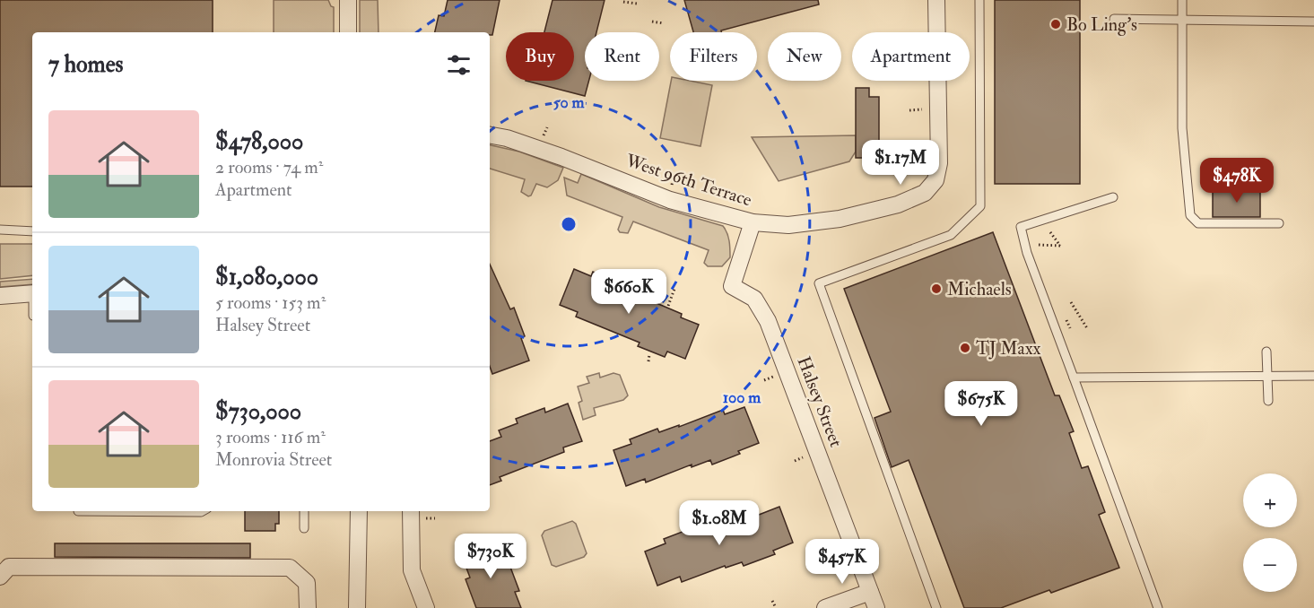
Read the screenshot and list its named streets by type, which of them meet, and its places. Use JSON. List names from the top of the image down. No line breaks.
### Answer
{"streets":{"street":["West 96th Terrace","Halsey Street"]},"crossings":[["West 96th Terrace","Halsey Street"]],"places":["Bo Ling's","Michaels","TJ Maxx"],"page":{"chip":["Buy","Rent","Filters","New","Apartment"],"heading":"7 homes","list":[{"name":"$478,000","note":"2 rooms · 74 m² · Apartment"},{"name":"$1,080,000","note":"5 rooms · 153 m² · Halsey Street"},{"name":"$730,000","note":"3 rooms · 116 m² · Monrovia Street"}],"price":["$1.17M","$478K","$660K","$675K","$1.08M","$730K","$457K"],"map_buttons":["+","−"]},"rings":["50 m","100 m"]}
